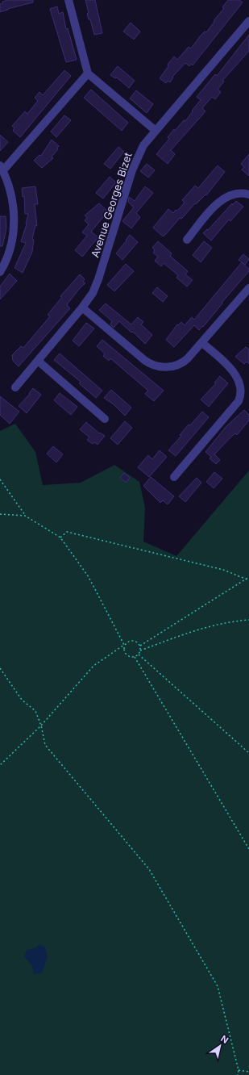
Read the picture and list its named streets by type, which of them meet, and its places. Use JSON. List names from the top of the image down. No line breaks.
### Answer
{"streets":{"street":["Avenue Georges Bizet"]},"north":"top right"}
